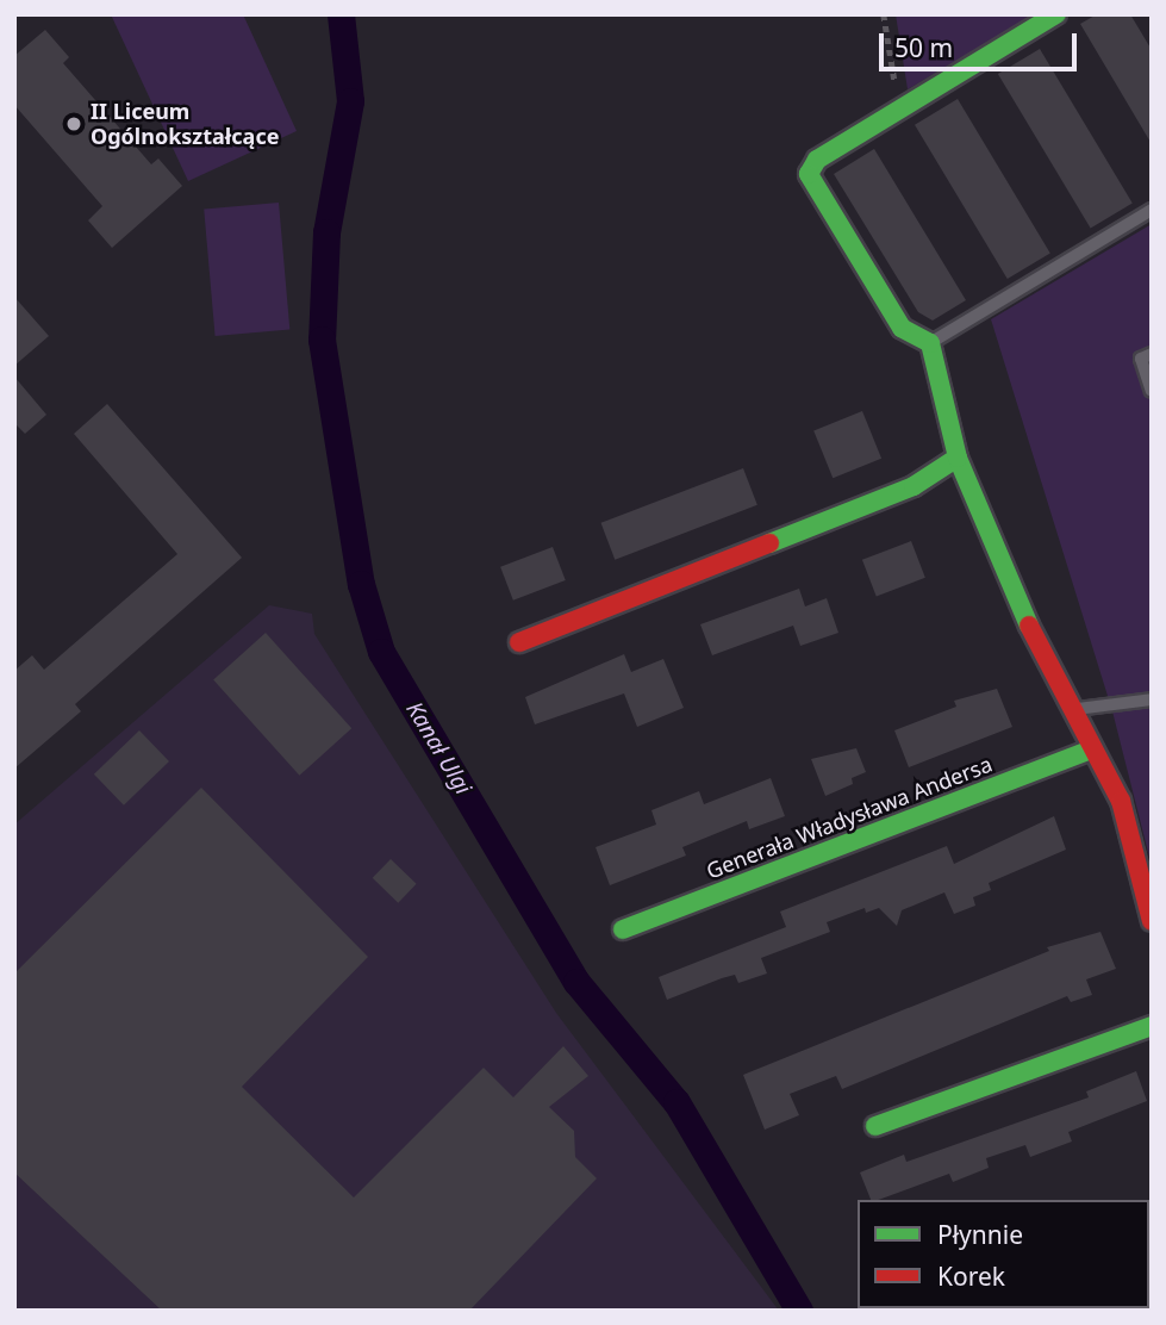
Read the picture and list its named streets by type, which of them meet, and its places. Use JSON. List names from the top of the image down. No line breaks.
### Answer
{"streets":{"street":["Generała Władysława Andersa"]},"water":["Kanał Ulgi"],"places":["II Liceum Ogólnokształcące"],"legend":["Płynnie","Korek"],"scale_bar":"50 m"}
